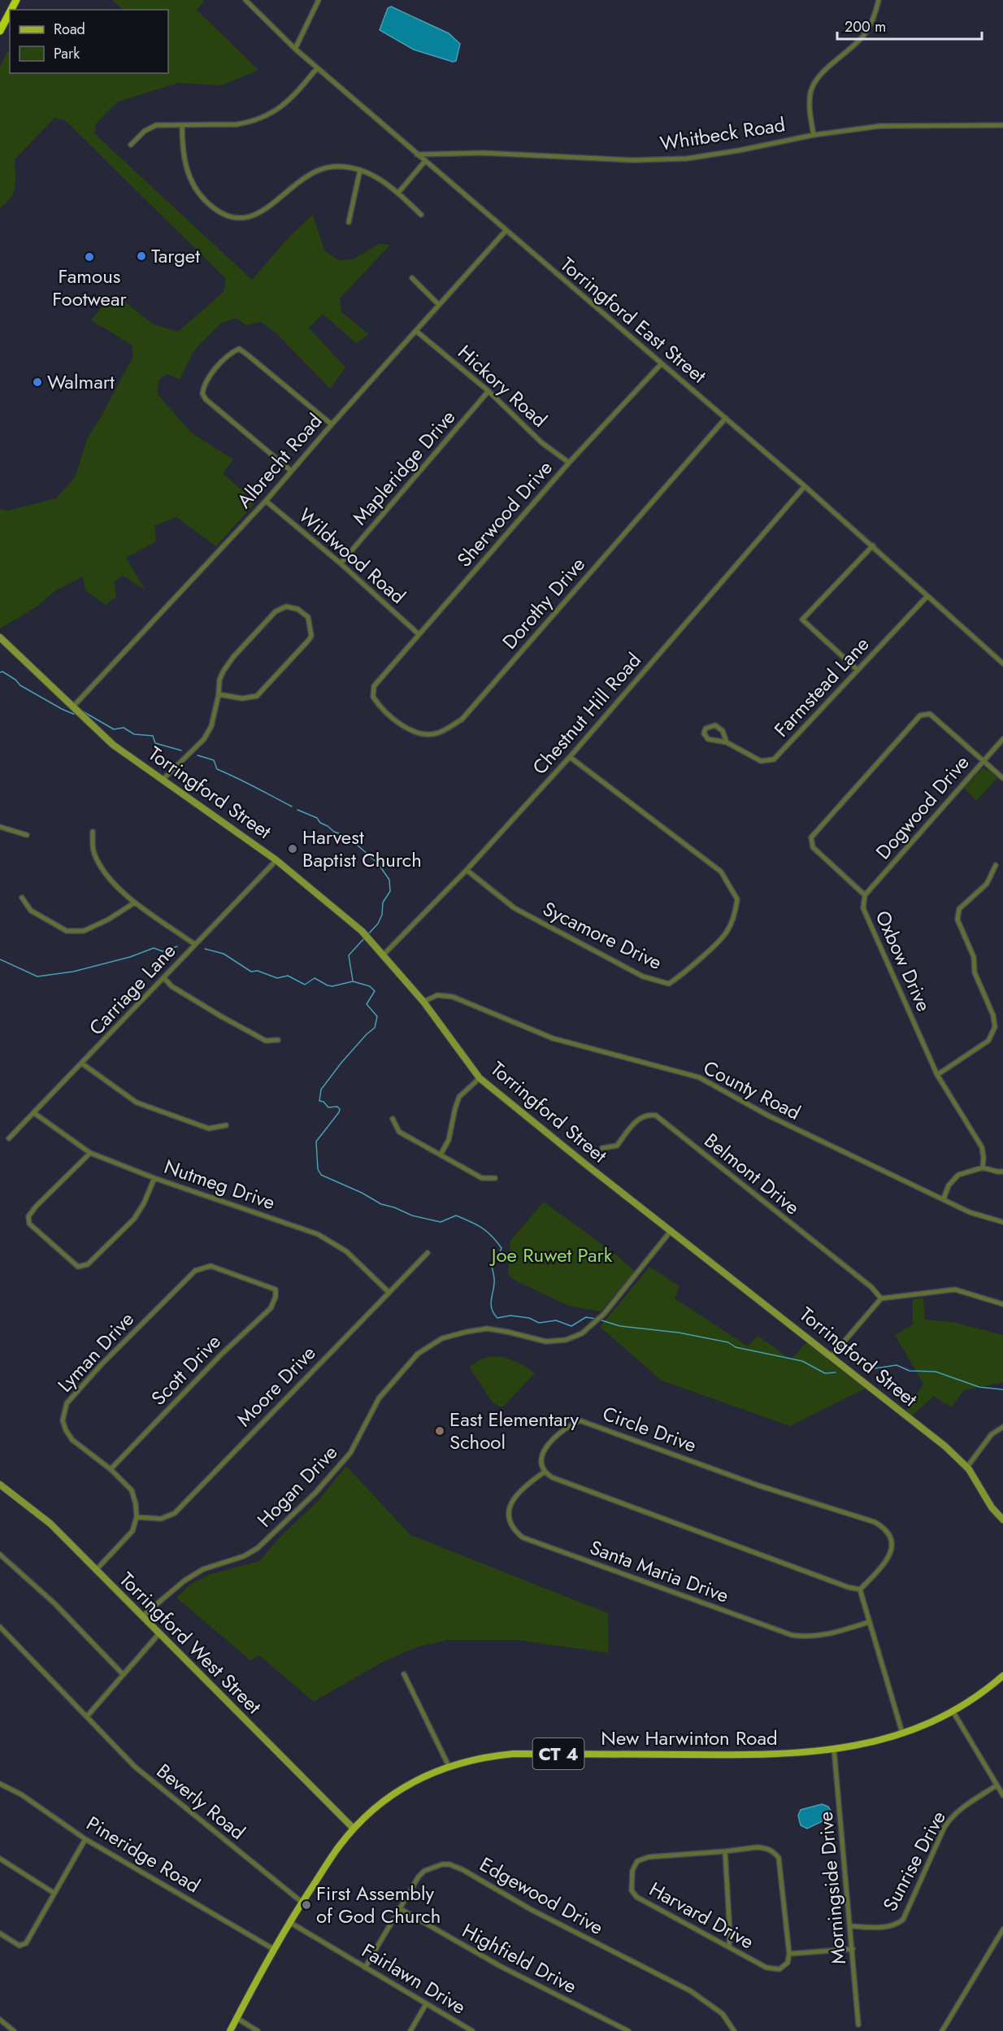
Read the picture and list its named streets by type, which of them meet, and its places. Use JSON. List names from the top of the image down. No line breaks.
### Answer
{"streets":{"main road":["Torringford Street","Torringford West Street","New Harwinton Road","CT 4"],"street":["Whitbeck Road","Torringford East Street","Hickory Road","Albrecht Road","Mapleridge Drive","Sherwood Drive","Wildwood Road","Dorothy Drive","Farmstead Lane","Chestnut Hill Road","Dogwood Drive","Sycamore Drive","Oxbow Drive","Carriage Lane","County Road","Belmont Drive","Nutmeg Drive","Lyman Drive","Scott Drive","Moore Drive","Circle Drive","Hogan Drive","Santa Maria Drive","Beverly Road","Pineridge Road","Sunrise Drive","Morningside Drive","Edgewood Drive","Harvard Drive","Highfield Drive","Fairlawn Drive"]},"crossings":[["Whitbeck Road","Torringford East Street"],["Torringford East Street","Albrecht Road"],["Torringford East Street","Sherwood Drive"],["Torringford East Street","Dorothy Drive"],["Torringford East Street","Farmstead Lane"],["Torringford East Street","Chestnut Hill Road"],["Hickory Road","Albrecht Road"],["Hickory Road","Mapleridge Drive"],["Hickory Road","Sherwood Drive"],["Albrecht Road","Wildwood Road"],["Albrecht Road","Torringford Street"],["Mapleridge Drive","Wildwood Road"],["Sherwood Drive","Wildwood Road"],["Sherwood Drive","Dorothy Drive"],["Chestnut Hill Road","Torringford Street"],["Chestnut Hill Road","Sycamore Drive"],["Torringford Street","Carriage Lane"],["Torringford Street","County Road"],["Torringford Street","Hogan Drive"],["Dogwood Drive","Oxbow Drive"],["Carriage Lane","Nutmeg Drive"],["Nutmeg Drive","Moore Drive"],["Lyman Drive","Scott Drive"],["Lyman Drive","Moore Drive"],["Circle Drive","Santa Maria Drive"],["Hogan Drive","Torringford West Street"],["Torringford West Street","New Harwinton Road"],["New Harwinton Road","Beverly Road"],["New Harwinton Road","Pineridge Road"],["New Harwinton Road","Morningside Drive"],["New Harwinton Road","Fairlawn Drive"],["Sunrise Drive","Morningside Drive"],["Edgewood Drive","Highfield Drive"],["Edgewood Drive","Fairlawn Drive"]],"parks":["Joe Ruwet Park"],"places":["Target","Famous Footwear","Walmart","Harvest Baptist Church","East Elementary School","First Assembly of God Church"],"legend":["Road","Park"],"scale_bar":"200 m"}
